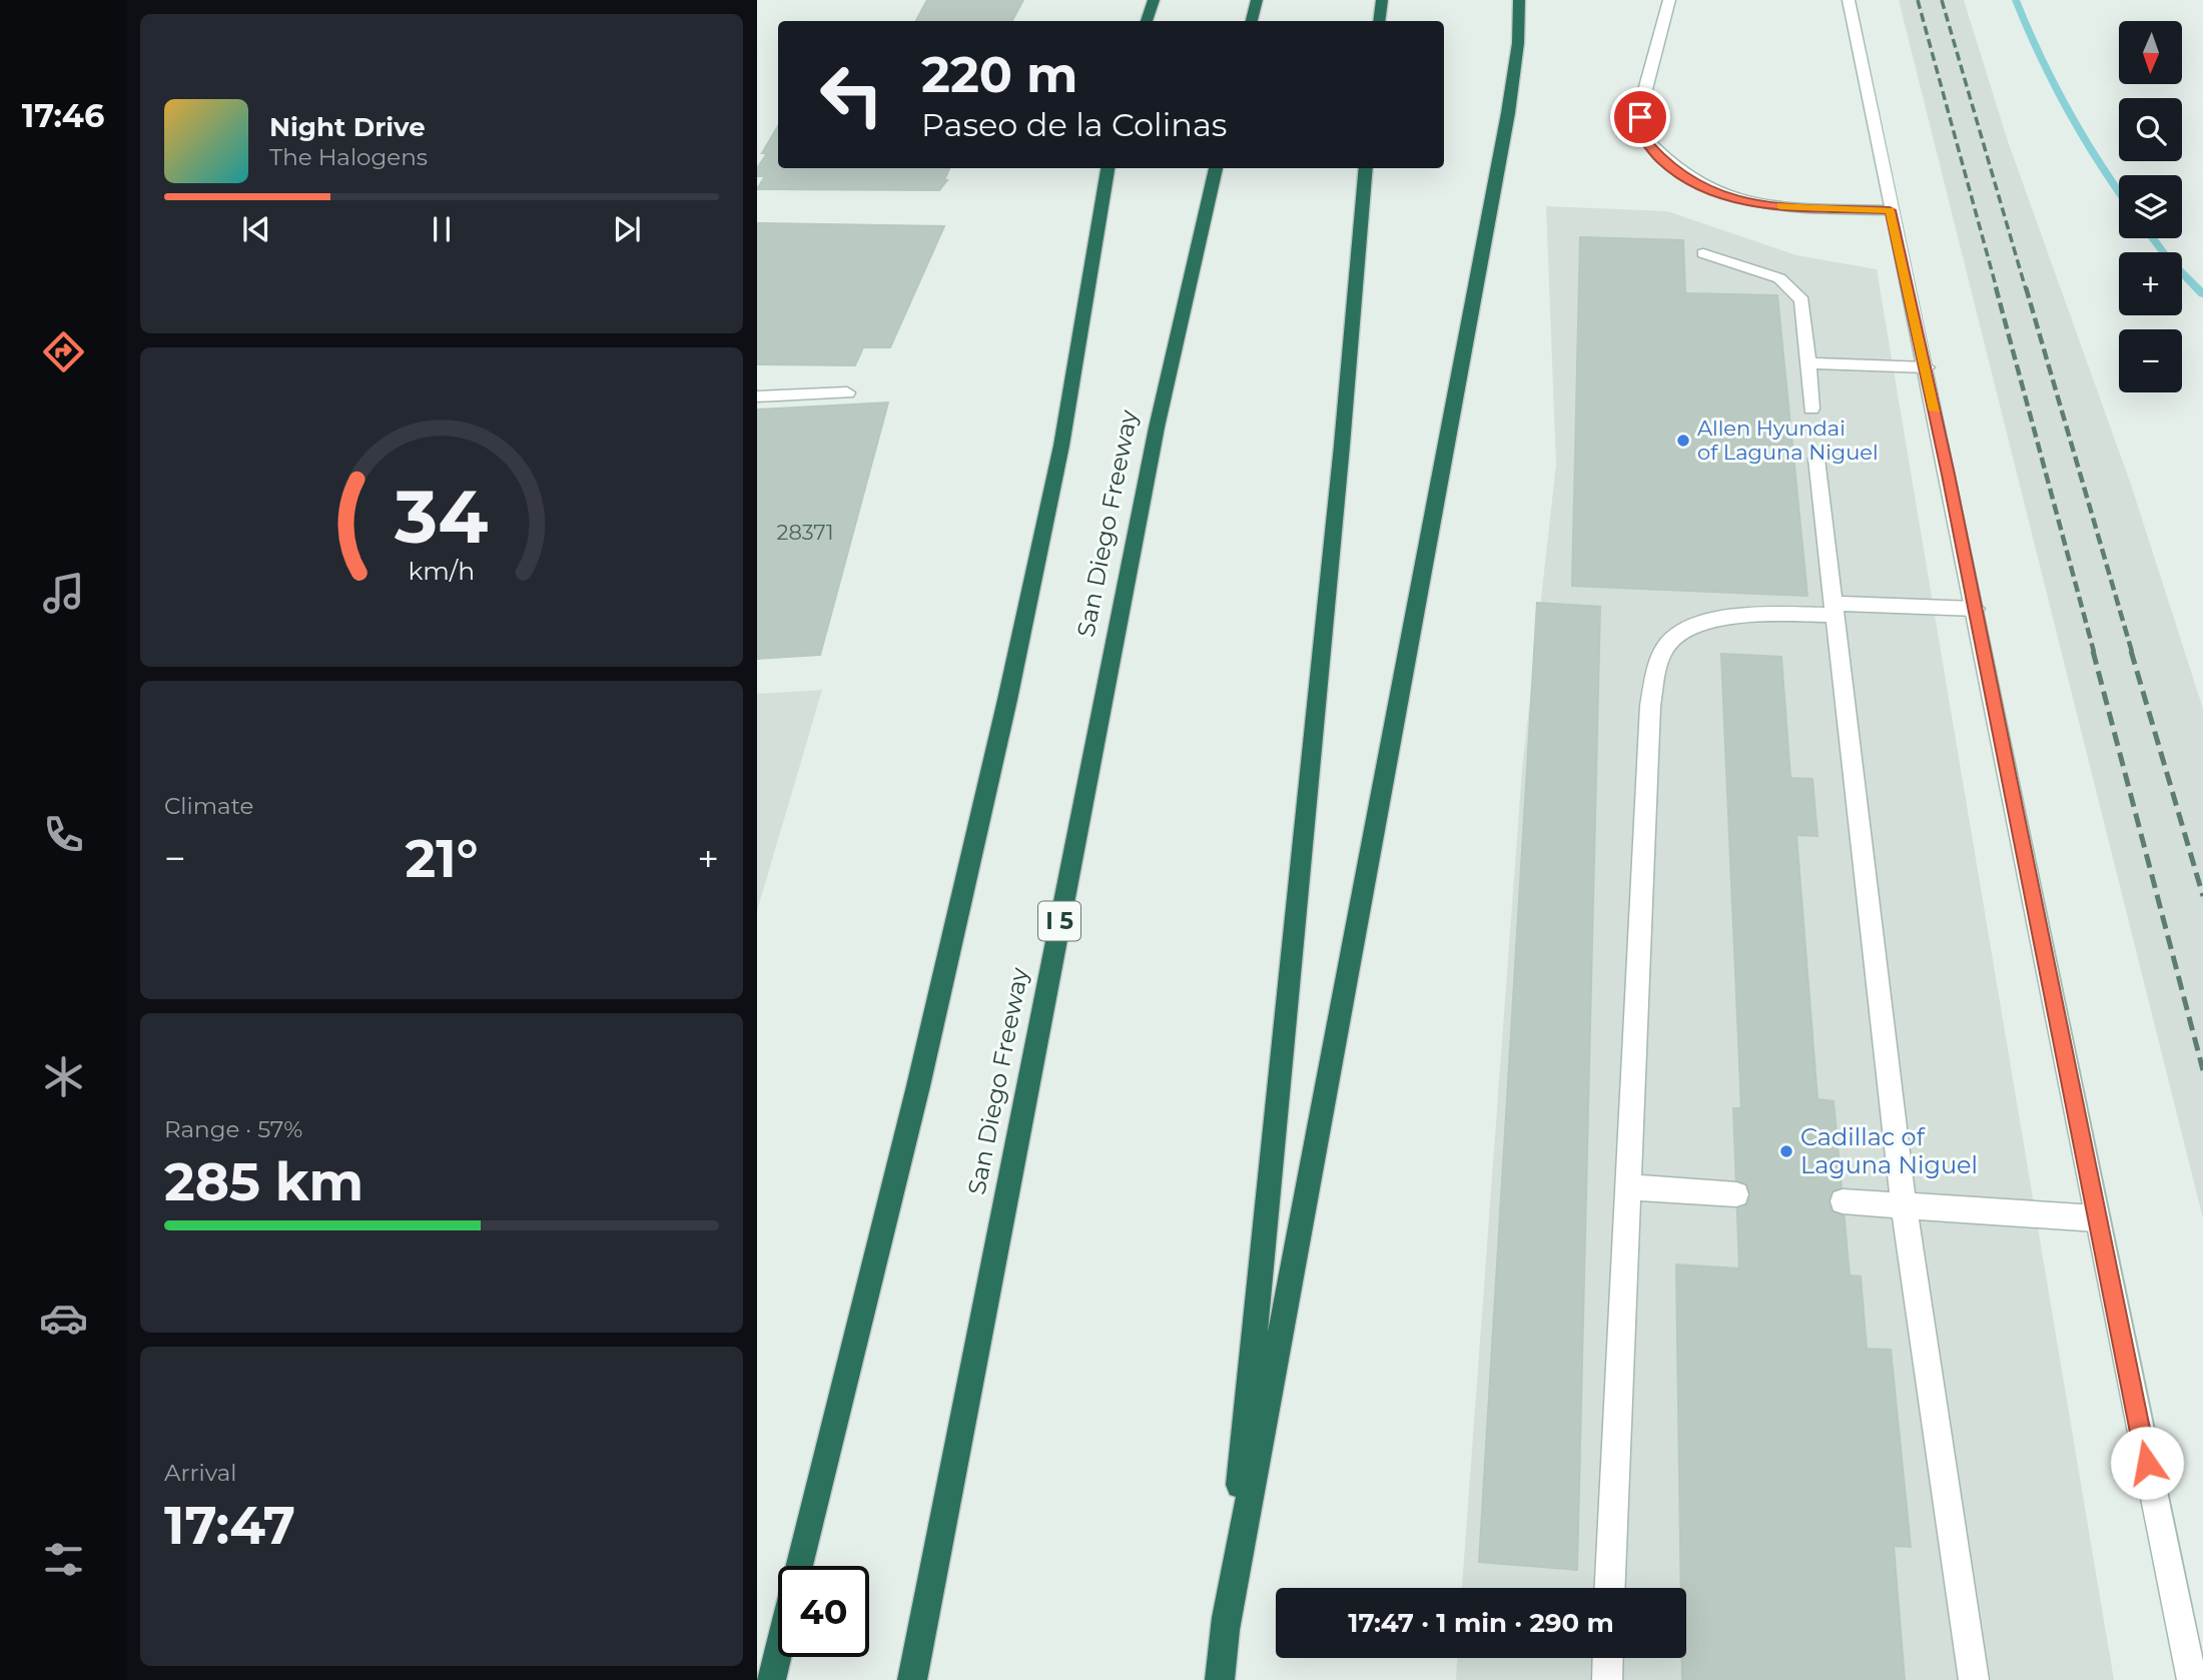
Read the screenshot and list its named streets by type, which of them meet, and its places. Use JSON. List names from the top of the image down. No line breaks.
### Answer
{"streets":{"highway":["San Diego Freeway","I 5"]},"places":["Allen Hyundai of Laguna Niguel","Cadillac of Laguna Niguel"],"house_numbers":["28371"],"north":"bottom","page":{"tabs":"17:46","map_buttons":["+","−"],"turn":["220 m","Paseo de la Colinas"],"song":["Night Drive","The Halogens"],"tile":["Climate",["Range · 57%","285 km"],["Arrival","17:47"]],"heat":["−","21°","+"],"limit":"40","trip":"17:47 · 1 min · 290 m","gauge":["34","km/h"]}}
